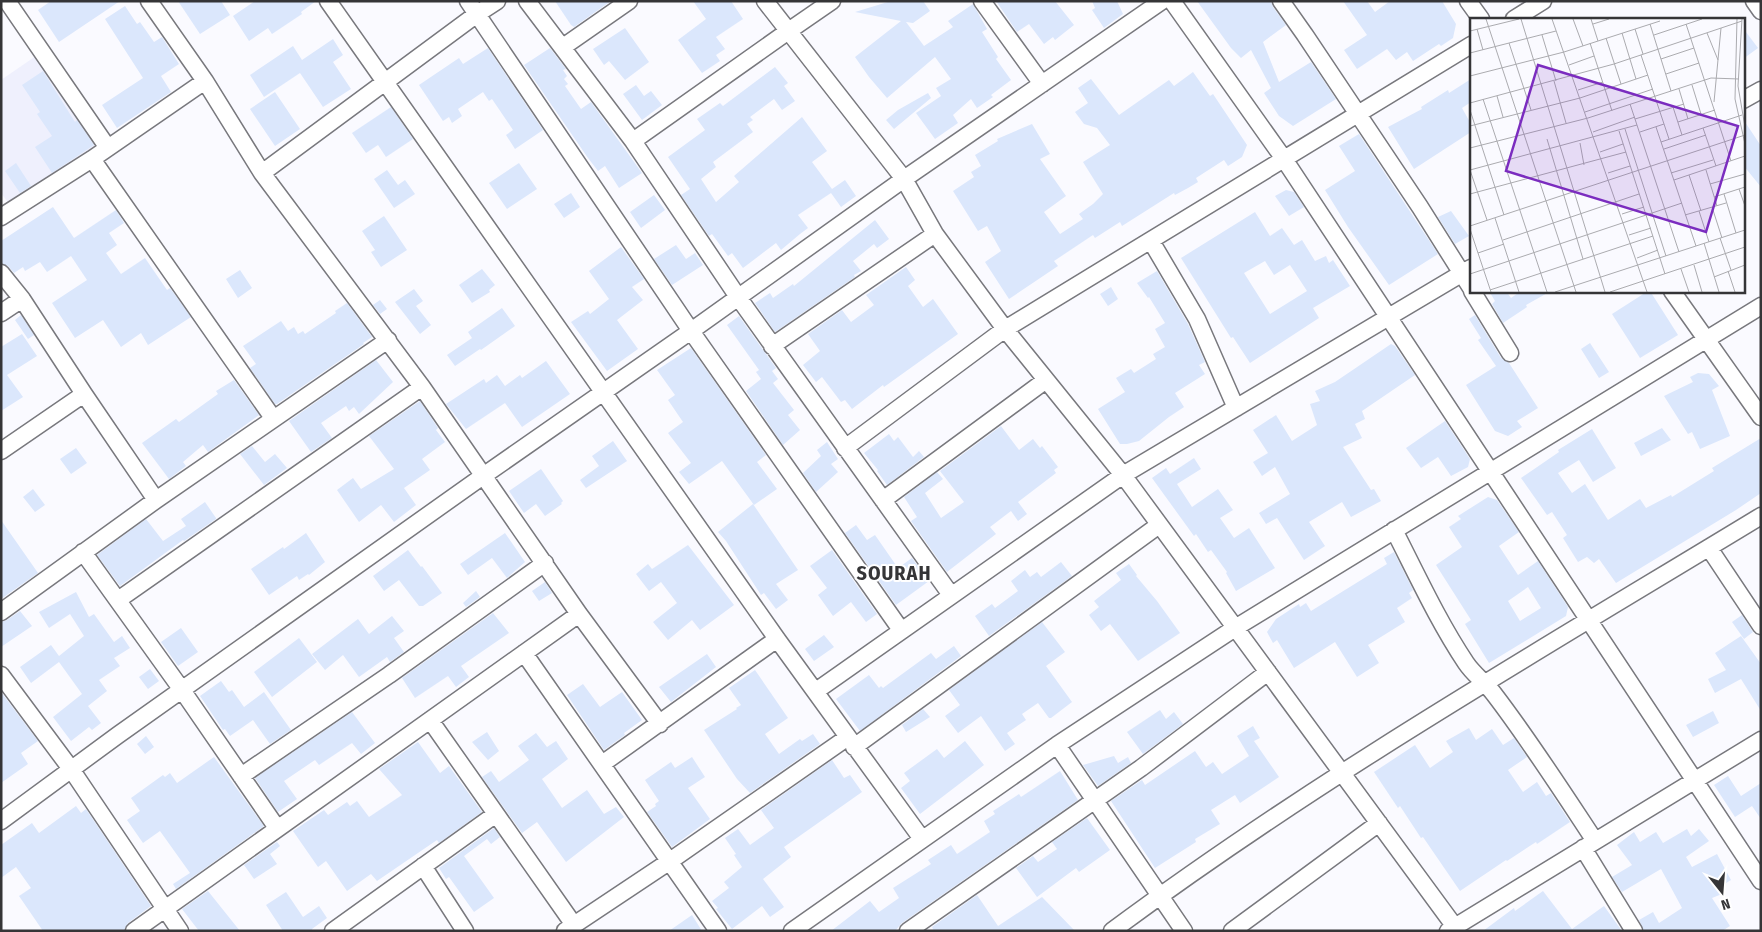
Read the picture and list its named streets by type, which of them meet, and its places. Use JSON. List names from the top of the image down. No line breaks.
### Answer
{"districts":["SOURAH"],"north":"bottom"}
